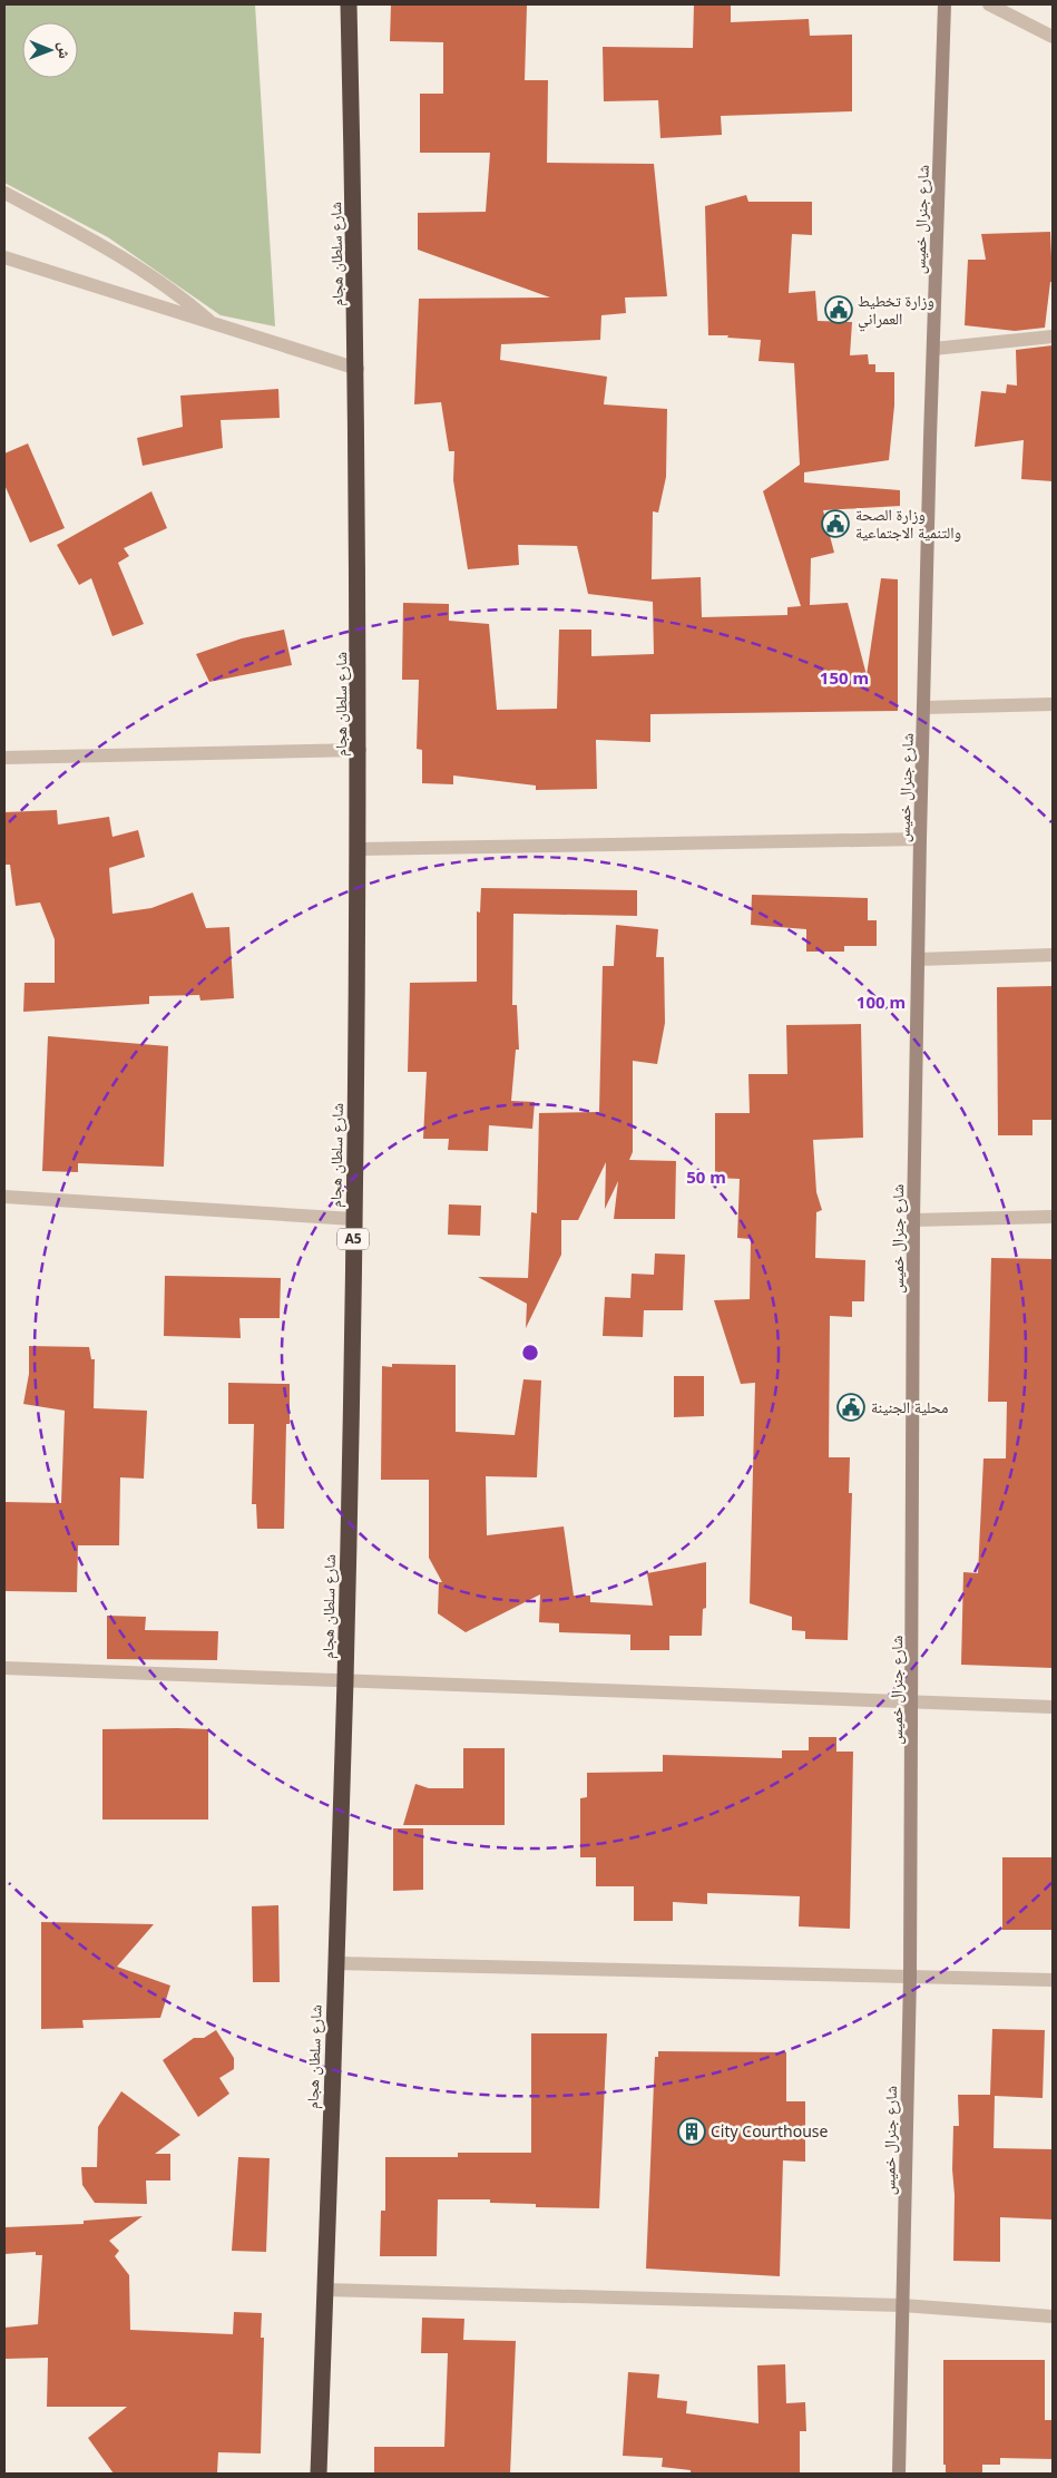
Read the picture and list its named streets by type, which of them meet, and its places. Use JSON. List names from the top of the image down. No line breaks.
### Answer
{"streets":{"highway":["شارع سلطان هجام","A5"],"main road":["شارع جنرال خميس"]},"places":{"public building":["وزارة تخطيط العمراني","وزارة الصحة والتنمية الاجتماعية","محلية الجنينة"],"building":["City Courthouse"]},"north":"right","rings":["150 m","100 m","50 m"]}
